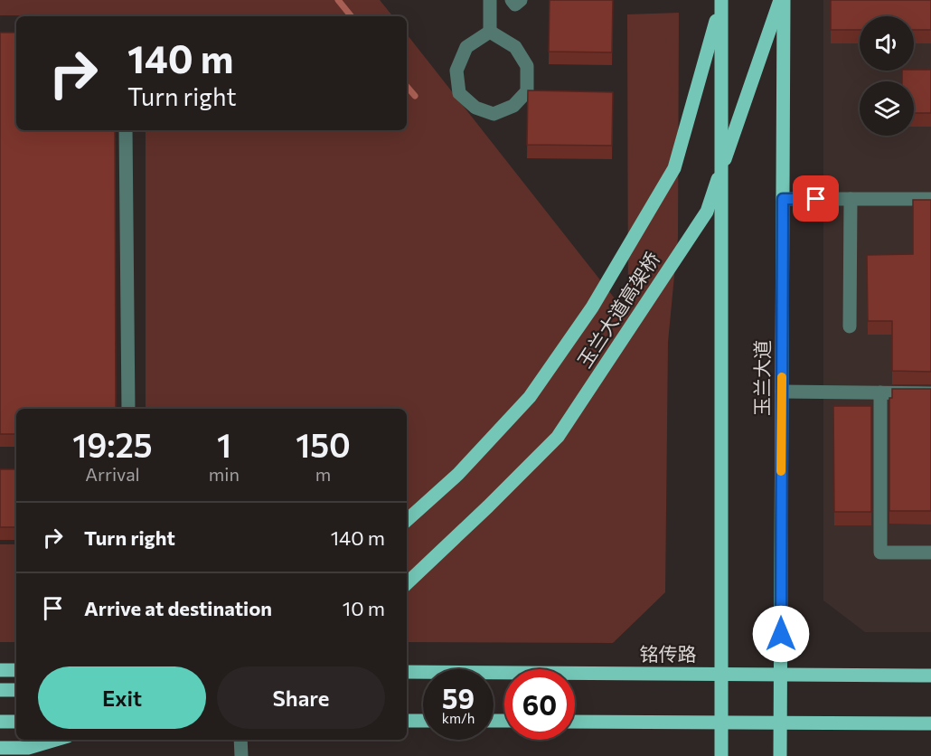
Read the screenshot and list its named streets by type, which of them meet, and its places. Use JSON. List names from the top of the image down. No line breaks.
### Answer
{"streets":{"main road":["玉兰大道高架桥","玉兰大道","铭传路"]},"crossings":[["玉兰大道高架桥","玉兰大道"],["玉兰大道","铭传路"]],"page":{"turn":["140 m","Turn right"],"eta":["19:25","Arrival","1","min","150","m"],"list":[{"name":"Turn right","value":"140 m"},{"name":"Arrive at destination","value":"10 m"}],"buttons":["Exit","Share"],"speed":"59 km/h","limit":"60"}}
